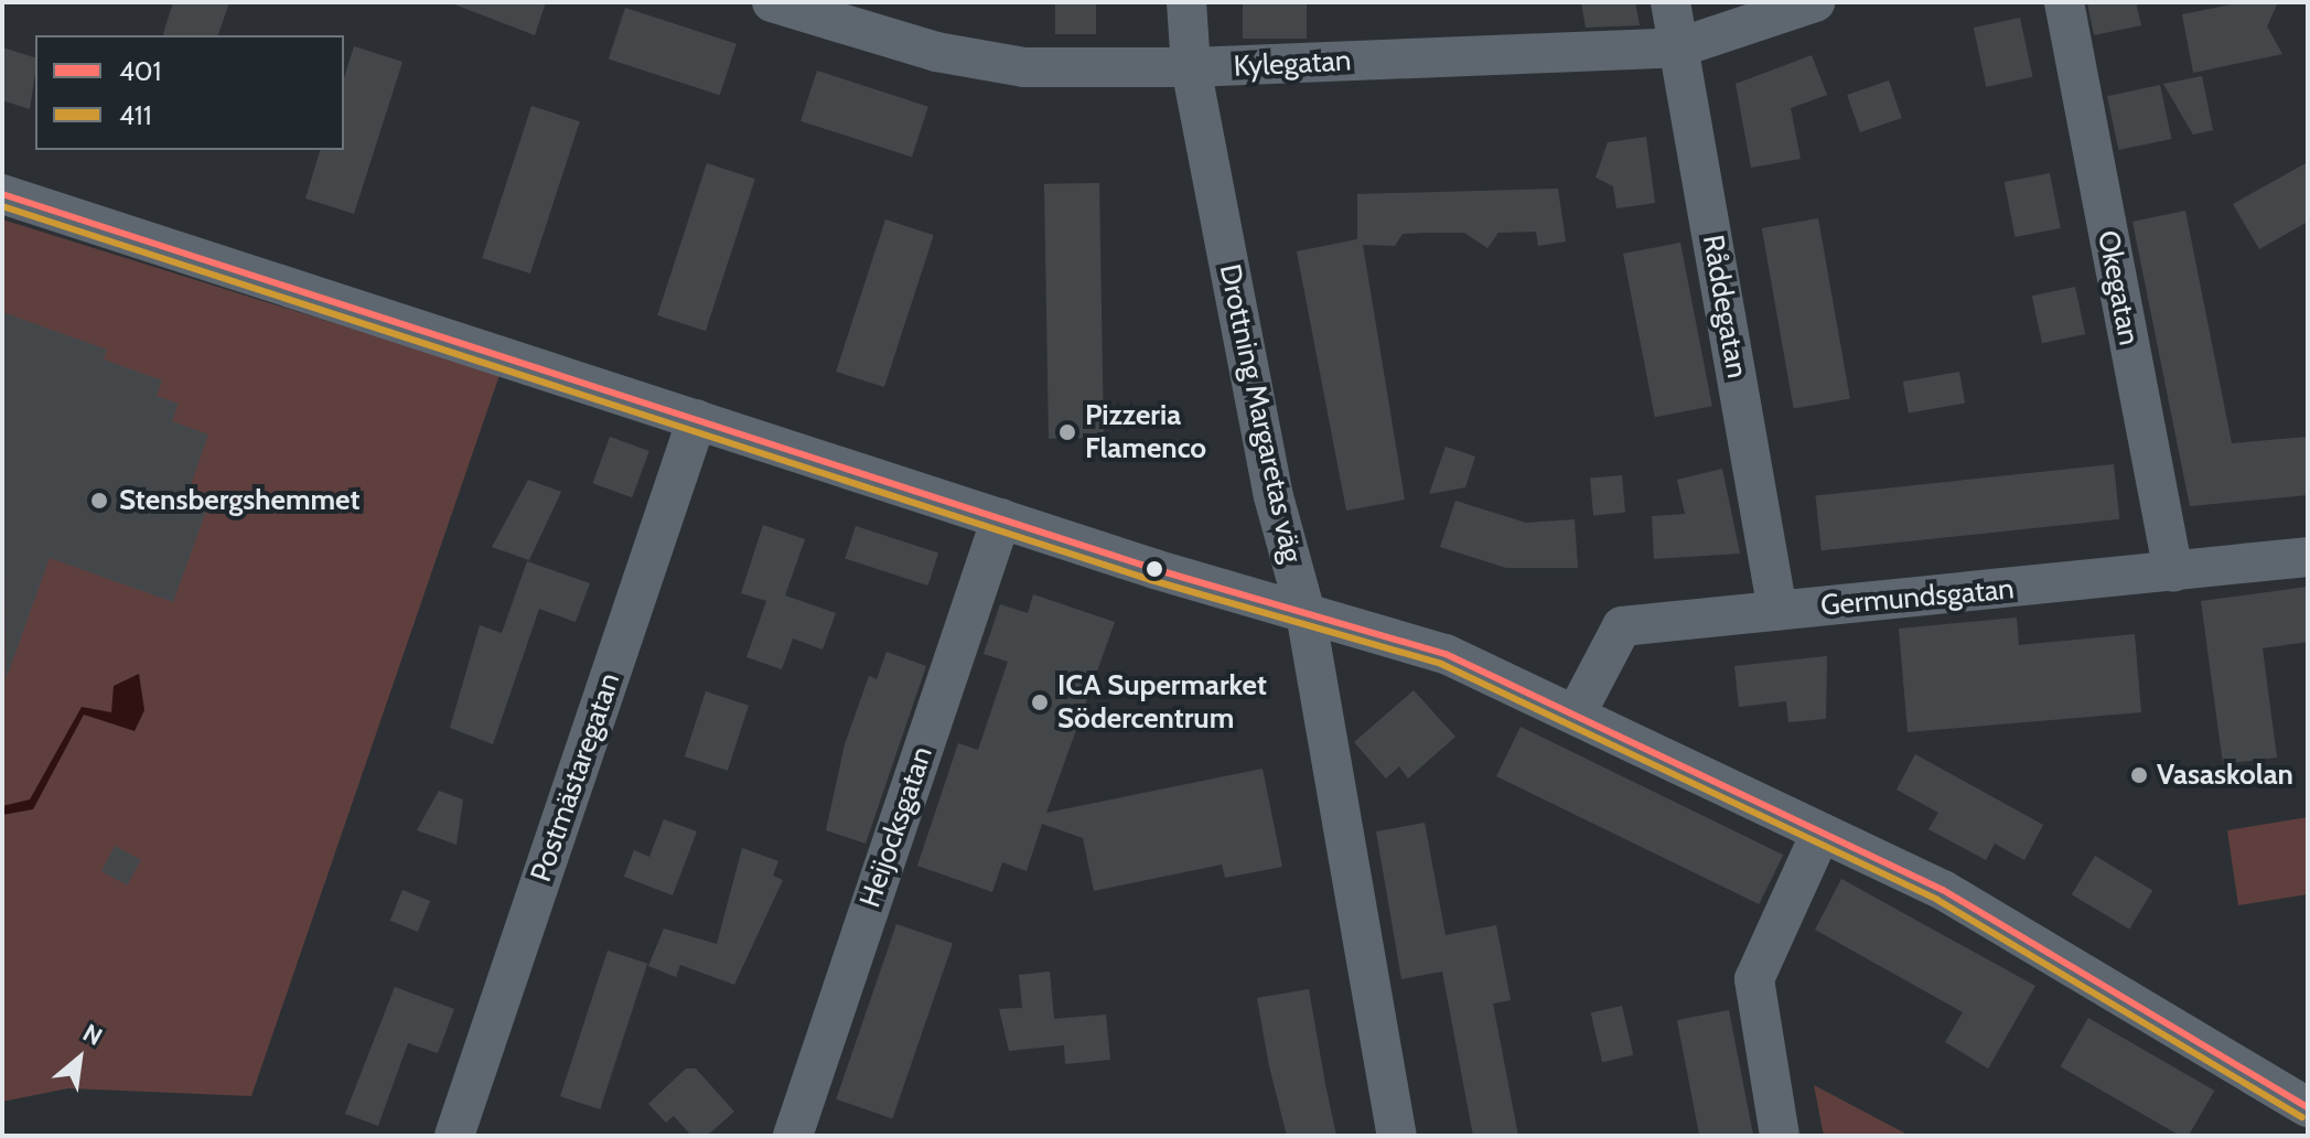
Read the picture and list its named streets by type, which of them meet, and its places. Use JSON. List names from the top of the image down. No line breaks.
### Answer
{"streets":{"street":["Kylegatan","Okegatan","Råddegatan","Drottning Margaretas väg","Germundsgatan","Postmästaregatan","Heijocksgatan"]},"crossings":[["Kylegatan","Råddegatan"],["Kylegatan","Drottning Margaretas väg"],["Okegatan","Germundsgatan"],["Råddegatan","Germundsgatan"]],"places":["Pizzeria Flamenco","Stensbergshemmet","ICA Supermarket Södercentrum","Vasaskolan"],"lines":["transit line 401","transit line 411"],"legend":["401","411"],"north":"top right"}
